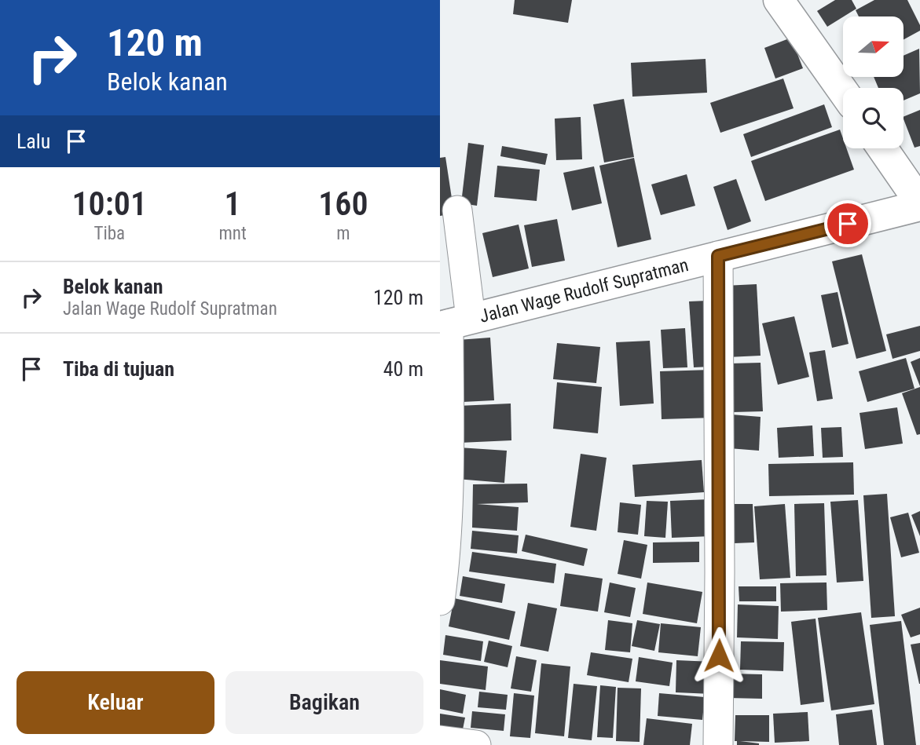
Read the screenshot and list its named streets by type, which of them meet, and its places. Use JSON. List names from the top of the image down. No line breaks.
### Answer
{"streets":{"main road":["Jalan Wage Rudolf Supratman"]},"north":"right","page":{"turn":["120 m","Belok kanan"],"then":"Lalu","eta":["10:01","Tiba","1","mnt","160","m"],"list":[{"name":"Belok kanan","note":"Jalan Wage Rudolf Supratman","value":"120 m"},{"name":"Tiba di tujuan","value":"40 m"}],"buttons":["Keluar","Bagikan"]}}
